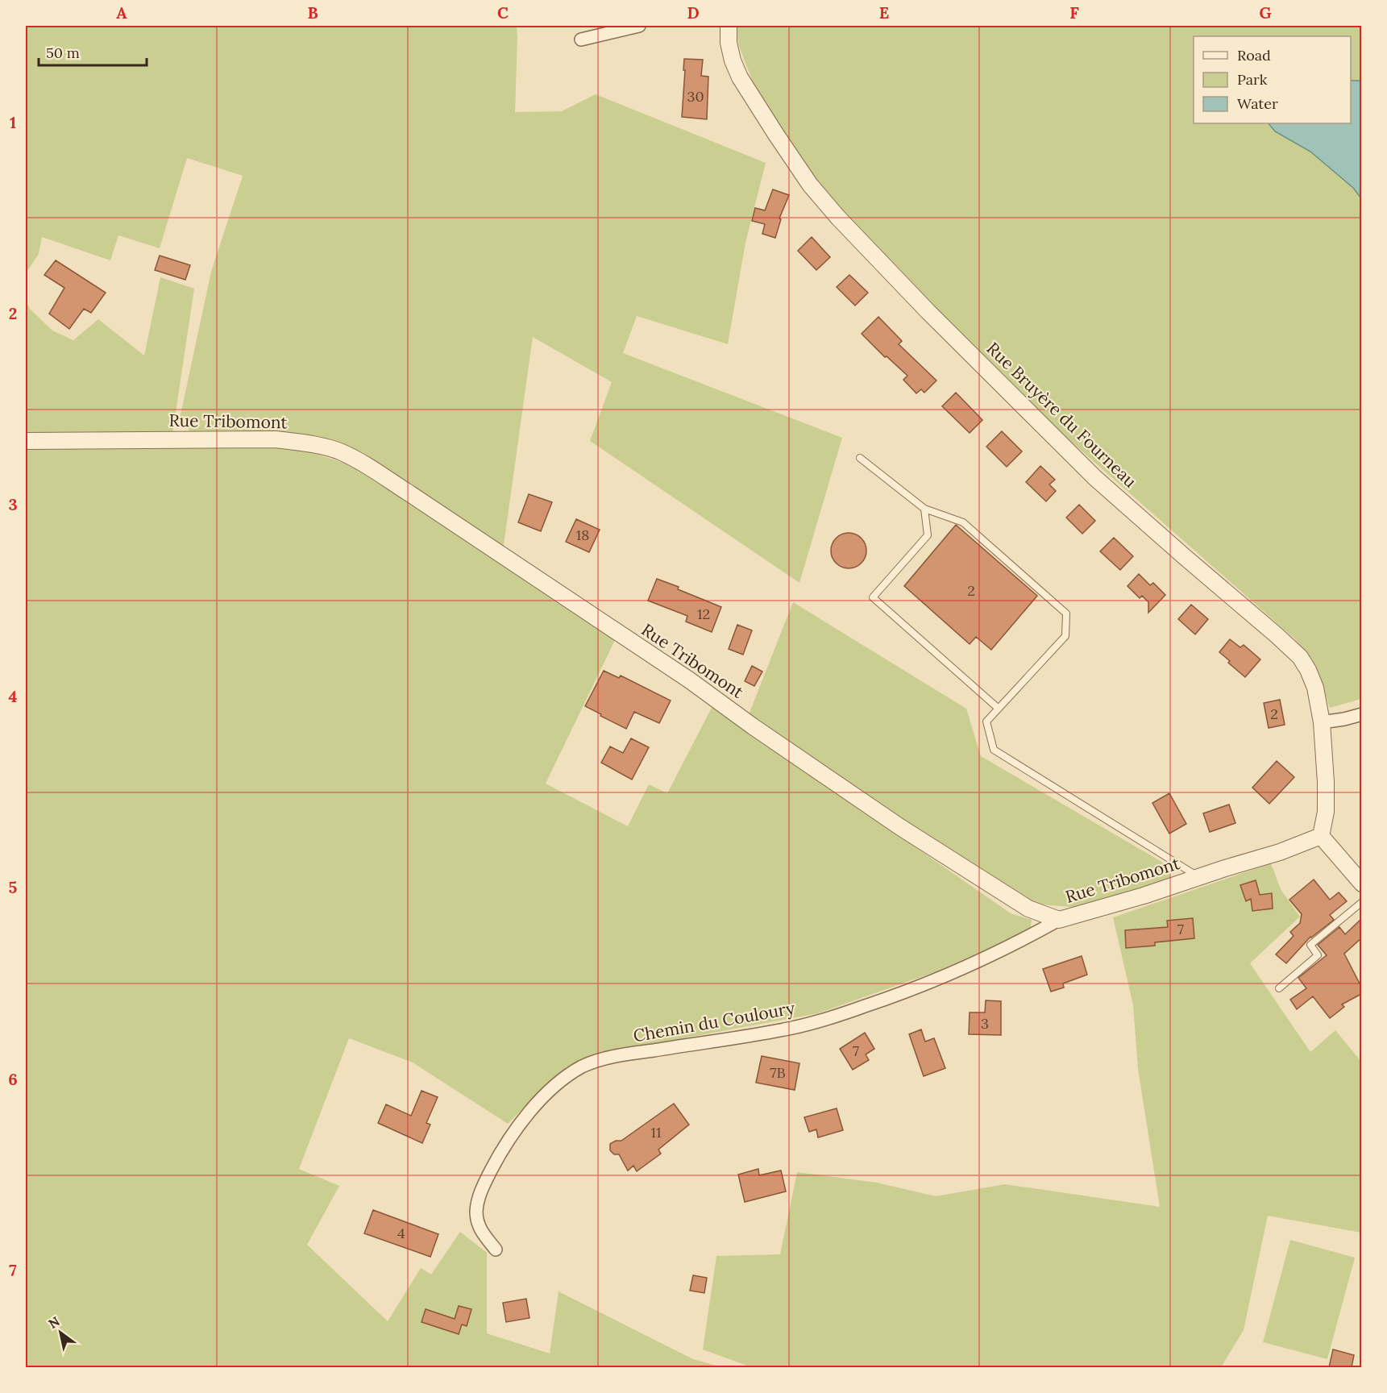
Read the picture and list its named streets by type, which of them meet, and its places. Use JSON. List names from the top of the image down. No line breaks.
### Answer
{"streets":{"street":["Rue Bruyère du Fourneau","Rue Tribomont","Chemin du Couloury"]},"crossings":[["Rue Bruyère du Fourneau","Rue Tribomont"],["Rue Tribomont","Chemin du Couloury"]],"house_numbers":["30","18","2","12","2","7","3","7","7B","11","4"],"legend":["Road","Park","Water"],"scale_bar":"50 m","north":"top left","grid":{"columns":["A","B","C","D","E","F","G"],"rows":["1","2","3","4","5","6","7"]}}
